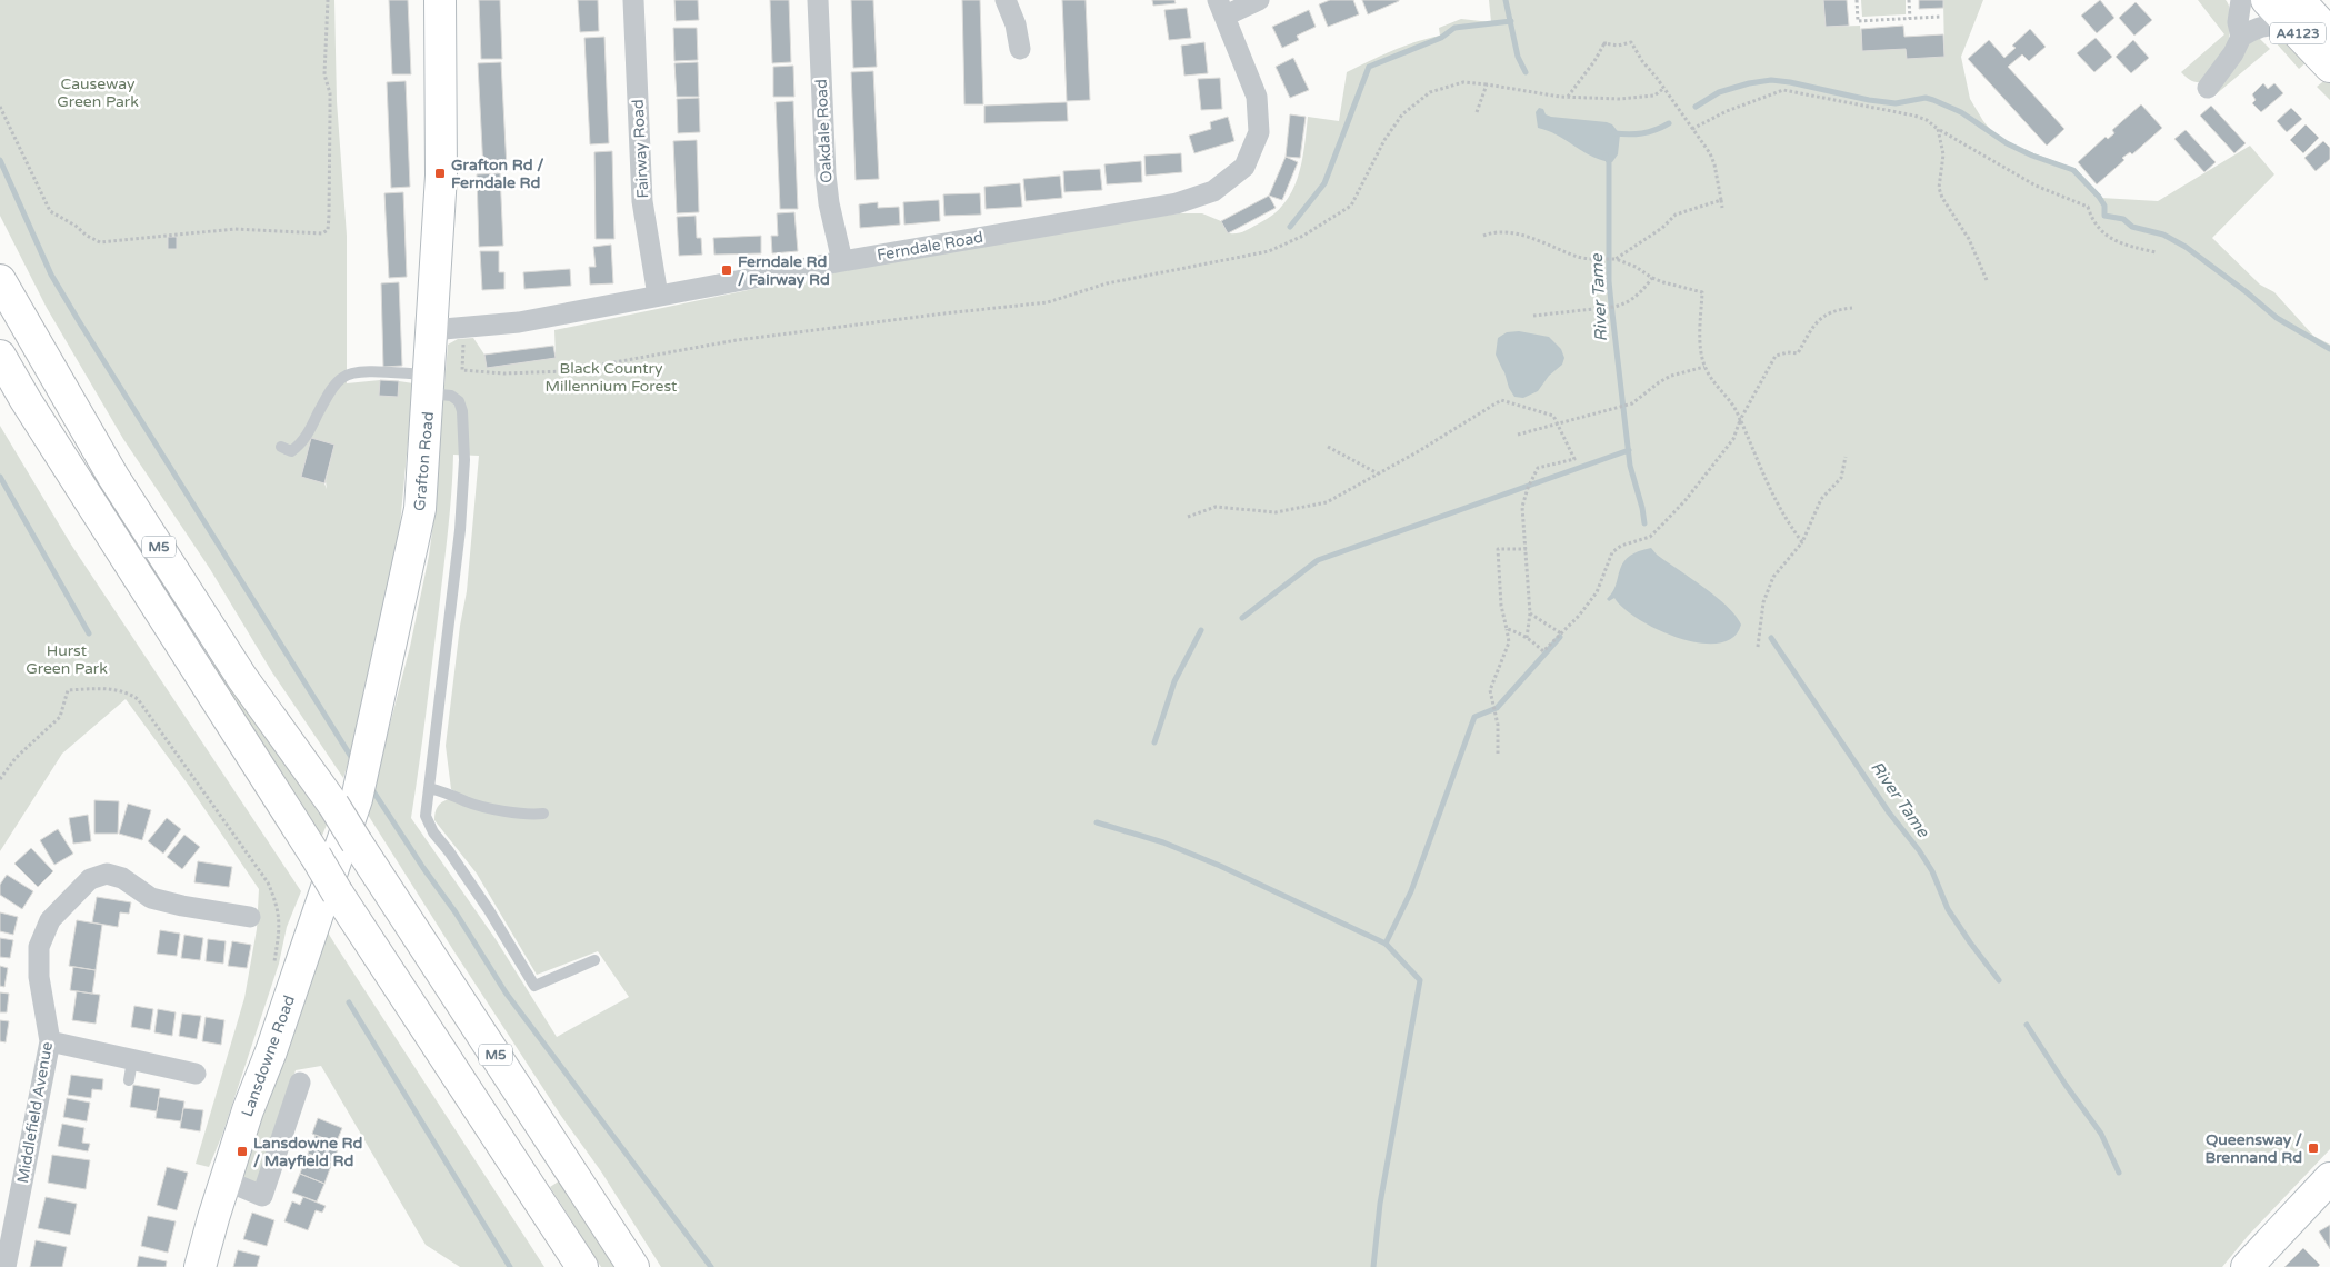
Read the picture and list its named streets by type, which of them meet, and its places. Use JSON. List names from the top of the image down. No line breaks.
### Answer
{"streets":{"main road":["A4123","Grafton Road","M5","Lansdowne Road"],"street":["Oakdale Road","Fairway Road","Ferndale Road","Middlefield Avenue"]},"crossings":[["Oakdale Road","Ferndale Road"],["Fairway Road","Ferndale Road"],["Ferndale Road","Grafton Road"],["Grafton Road","M5"],["Grafton Road","Lansdowne Road"],["M5","Lansdowne Road"]],"water":["River Tame"],"parks":["Causeway Green Park","Black Country Millennium Forest","Hurst Green Park"],"places":{"transit":["Grafton Rd / Ferndale Rd","Ferndale Rd / Fairway Rd","Queensway / Brennand Rd","Lansdowne Rd / Mayfield Rd"]}}
